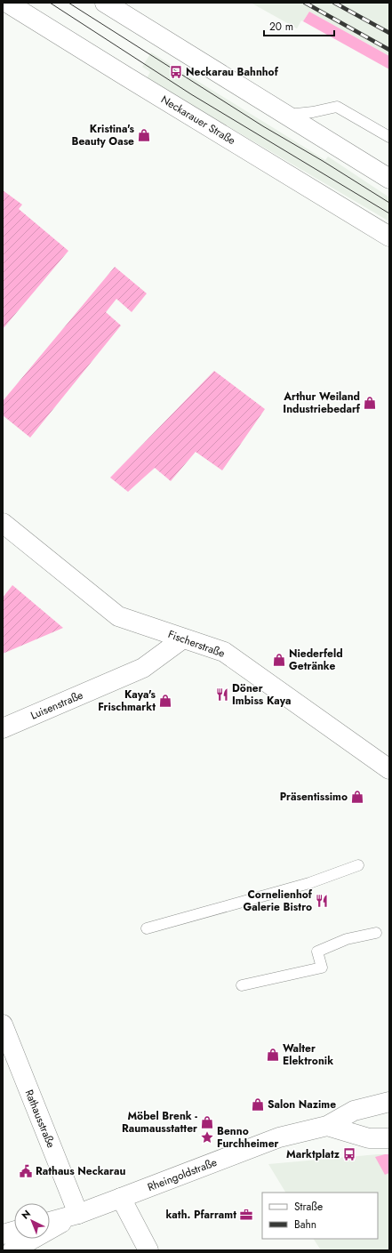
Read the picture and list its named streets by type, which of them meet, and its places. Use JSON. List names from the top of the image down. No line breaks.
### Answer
{"streets":{"street":["Neckarauer Straße","Fischerstraße","Luisenstraße","Rathausstraße","Rheingoldstraße"]},"crossings":[["Fischerstraße","Luisenstraße"],["Rathausstraße","Rheingoldstraße"]],"places":{"bus stop":["Neckarau Bahnhof","Marktplatz"],"shop":["Kristina's Beauty Oase","Arthur Weiland Industriebedarf","Niederfeld Getränke","Kaya's Frischmarkt","Präsentissimo","Walter Elektronik","Salon Nazime","Möbel Brenk - Raumausstatter"],"restaurant":["Döner Imbiss Kaya","Cornelienhof Galerie Bistro"],"place":["Benno Furchheimer"],"public building":["Rathaus Neckarau"],"office":["kath. Pfarramt"]},"legend":["Straße","Bahn"],"scale_bar":"20 m","north":"top left"}
